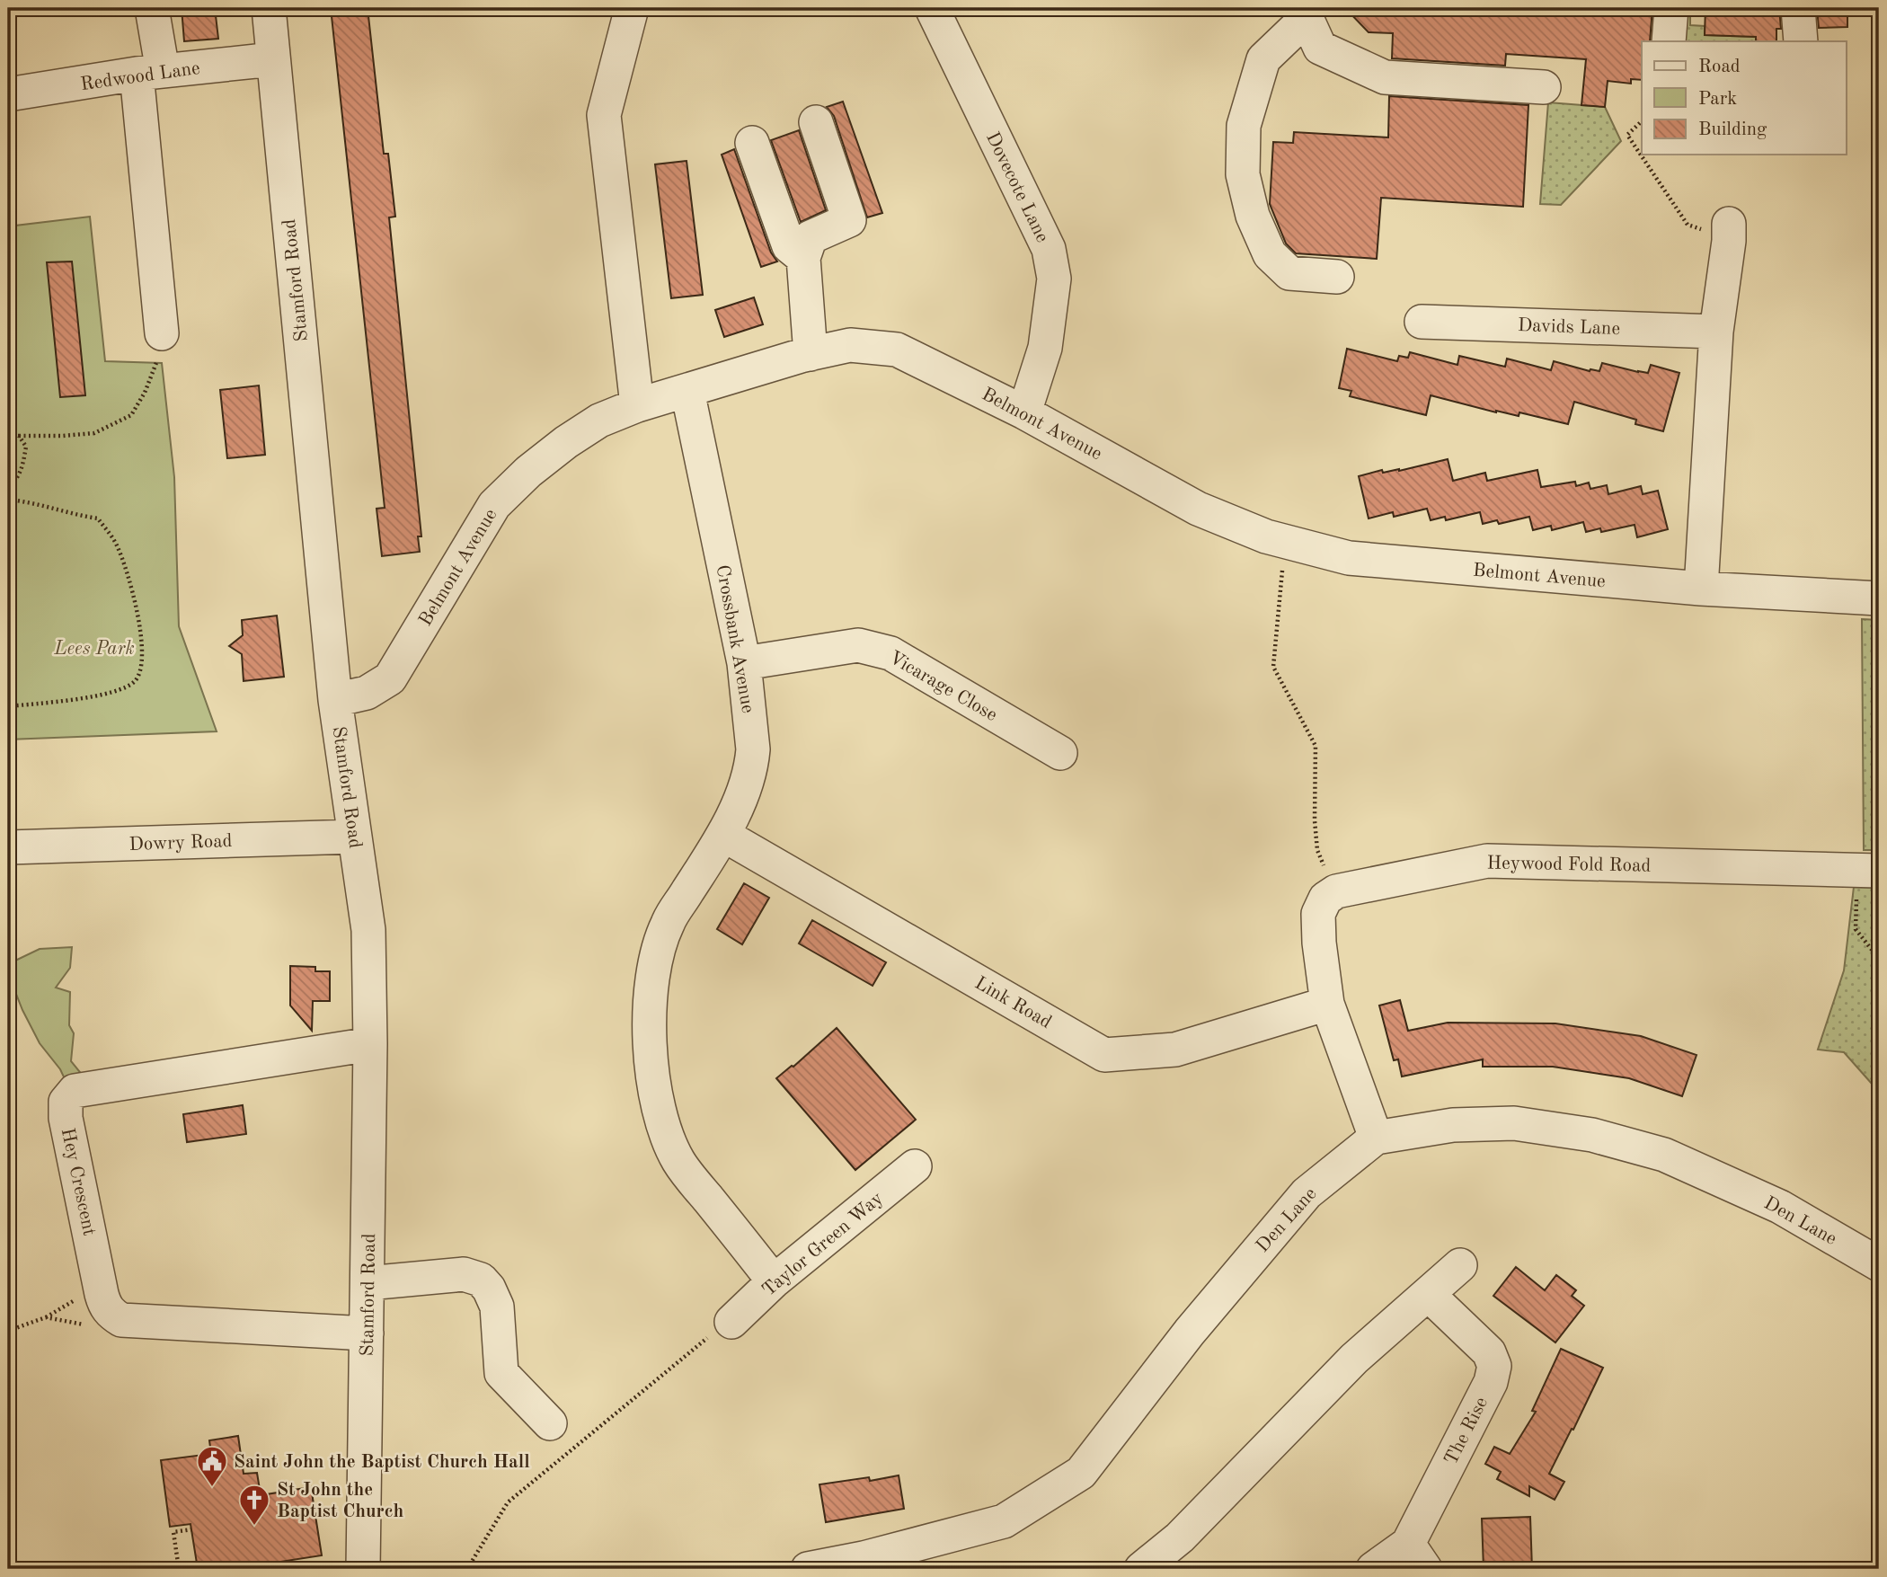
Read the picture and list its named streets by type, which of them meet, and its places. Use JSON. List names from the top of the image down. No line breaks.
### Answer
{"streets":{"street":["Redwood Lane","Dovecote Lane","Stamford Road","Davids Lane","Belmont Avenue","Crossbank Avenue","Vicarage Close","Dowry Road","Heywood Fold Road","Link Road","Hey Crescent","Den Lane","Taylor Green Way","The Rise"]},"crossings":[["Redwood Lane","Stamford Road"],["Dovecote Lane","Belmont Avenue"],["Stamford Road","Belmont Avenue"],["Stamford Road","Dowry Road"],["Stamford Road","Hey Crescent"],["Belmont Avenue","Crossbank Avenue"],["Crossbank Avenue","Vicarage Close"],["Crossbank Avenue","Link Road"],["Crossbank Avenue","Taylor Green Way"]],"parks":["Lees Park"],"places":{"public building":["Saint John the Baptist Church Hall"],"church":["St John the Baptist Church"]},"legend":["Road","Park","Building"]}
